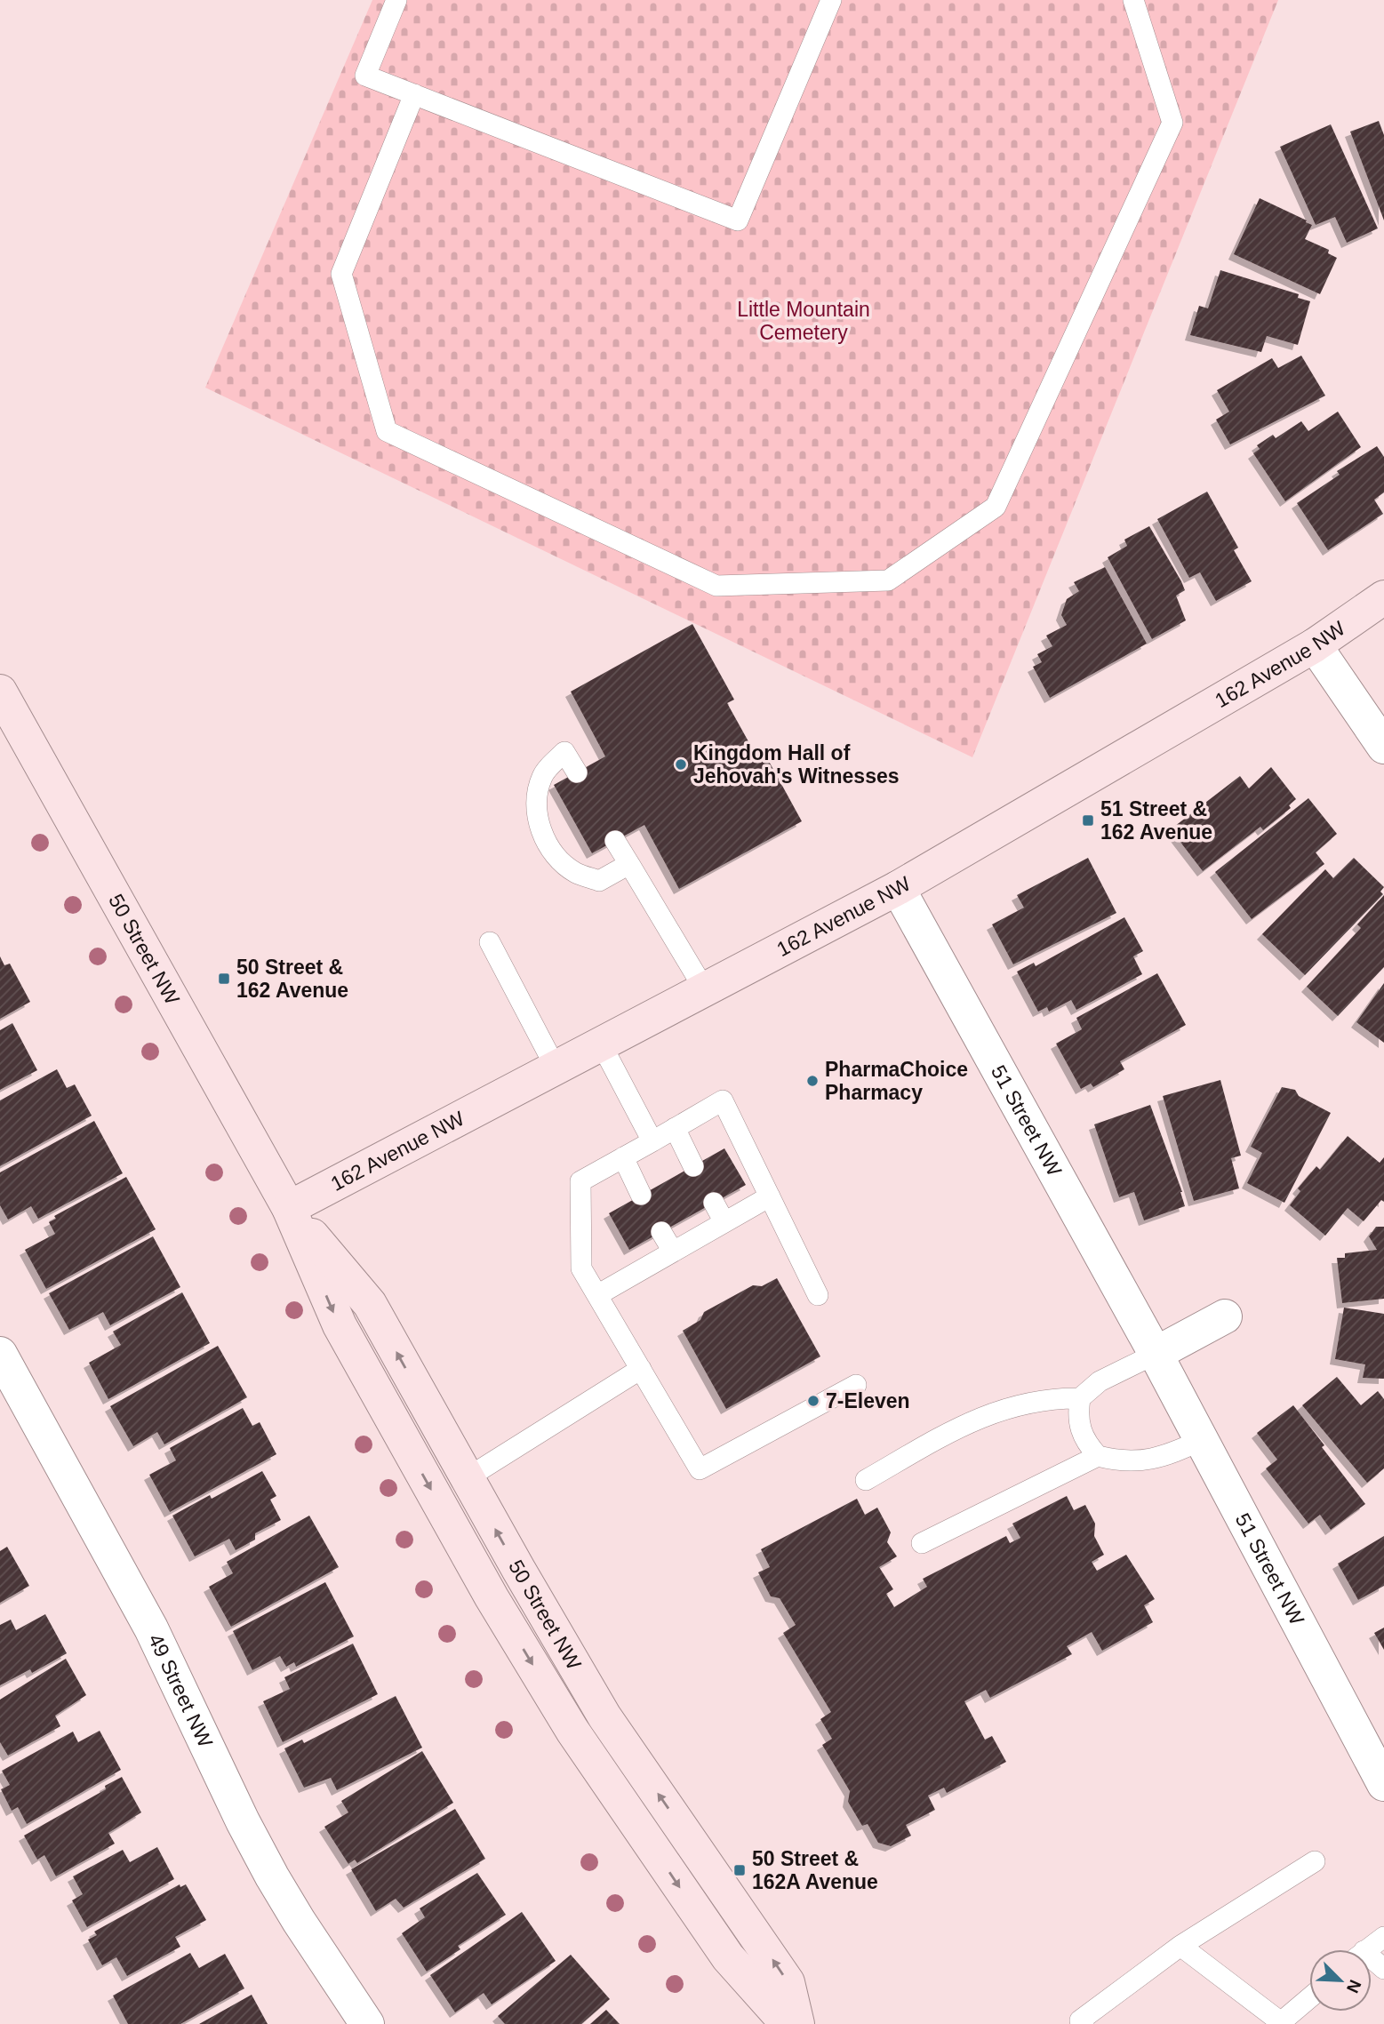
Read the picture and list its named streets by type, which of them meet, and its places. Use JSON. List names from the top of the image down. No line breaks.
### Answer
{"streets":{"main road":["162 Avenue NW","50 Street NW"],"street":["51 Street NW","49 Street NW"]},"crossings":[["162 Avenue NW","50 Street NW"],["162 Avenue NW","51 Street NW"]],"parks":["Little Mountain Cemetery"],"places":{"other":["Kingdom Hall of Jehovah's Witnesses","PharmaChoice Pharmacy","7-Eleven"],"transit":["51 Street & 162 Avenue","50 Street & 162 Avenue","50 Street & 162A Avenue"]},"north":"bottom right"}
